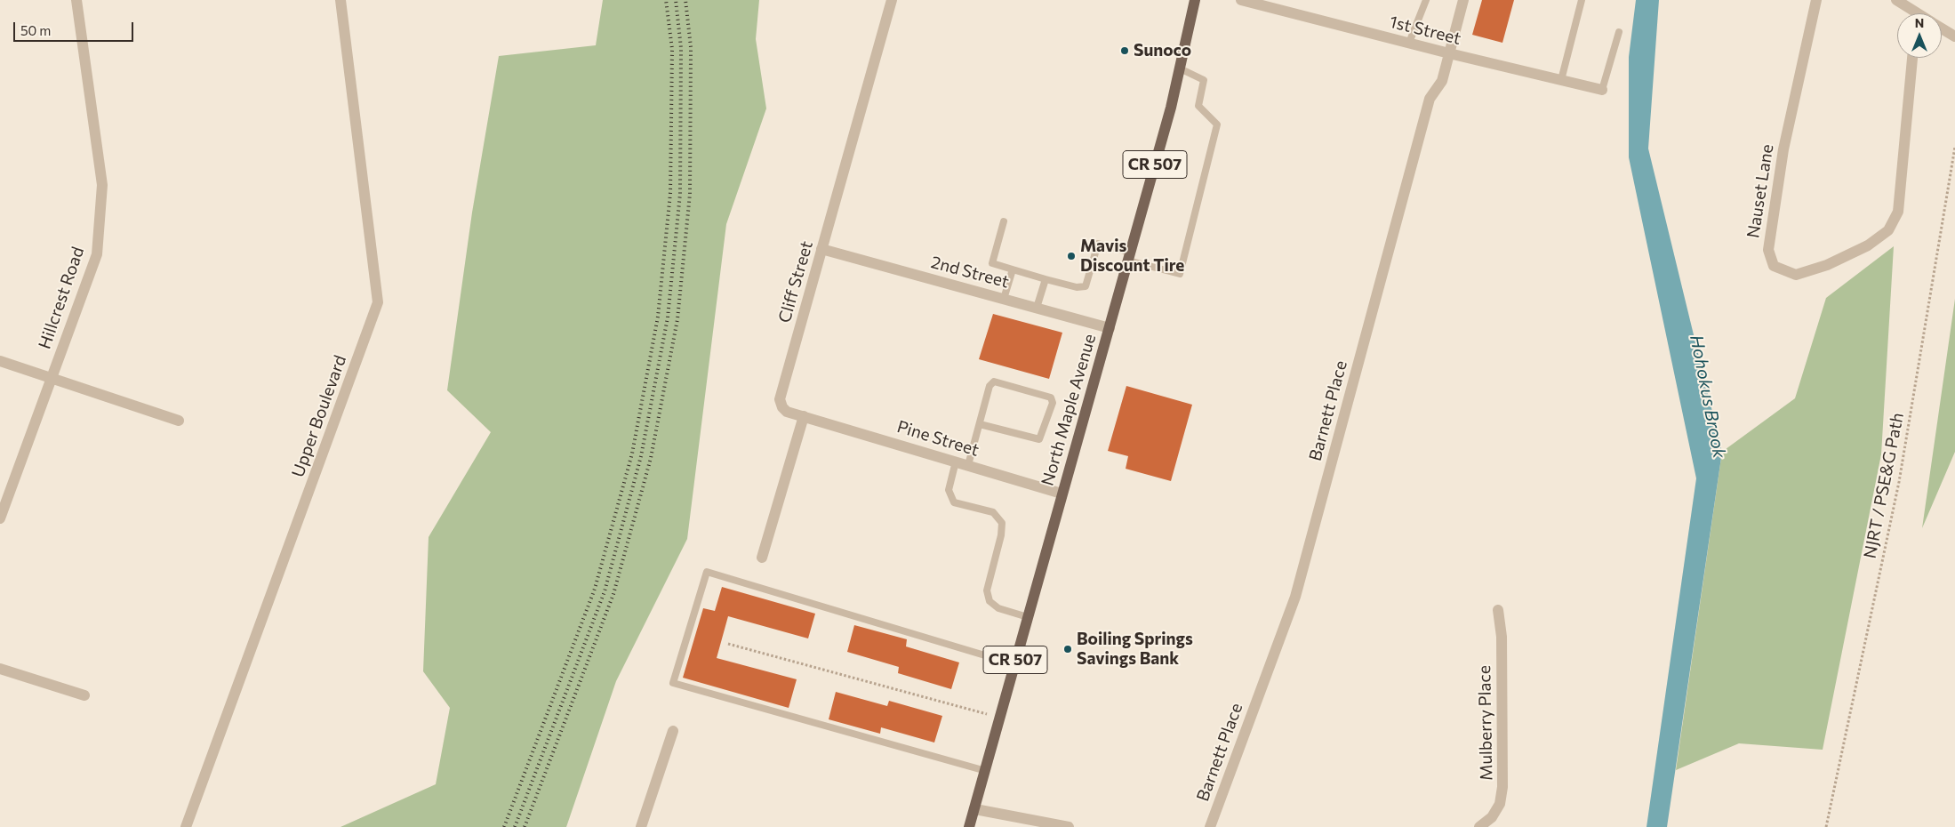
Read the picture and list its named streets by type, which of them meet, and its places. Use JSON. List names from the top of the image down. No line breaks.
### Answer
{"streets":{"main road":["CR 507","North Maple Avenue"],"street":["1st Street","Nauset Lane","2nd Street","Cliff Street","Hillcrest Road","Barnett Place","Upper Boulevard","Pine Street","Mulberry Place"],"path":["NJRT / PSE&G Path"]},"crossings":[["1st Street","Barnett Place"],["2nd Street","Cliff Street"],["2nd Street","North Maple Avenue"],["Cliff Street","Pine Street"],["North Maple Avenue","Pine Street"]],"water":["Hohokus Brook"],"places":["Sunoco","Mavis Discount Tire","Boiling Springs Savings Bank"],"scale_bar":"50 m","north":"top"}
